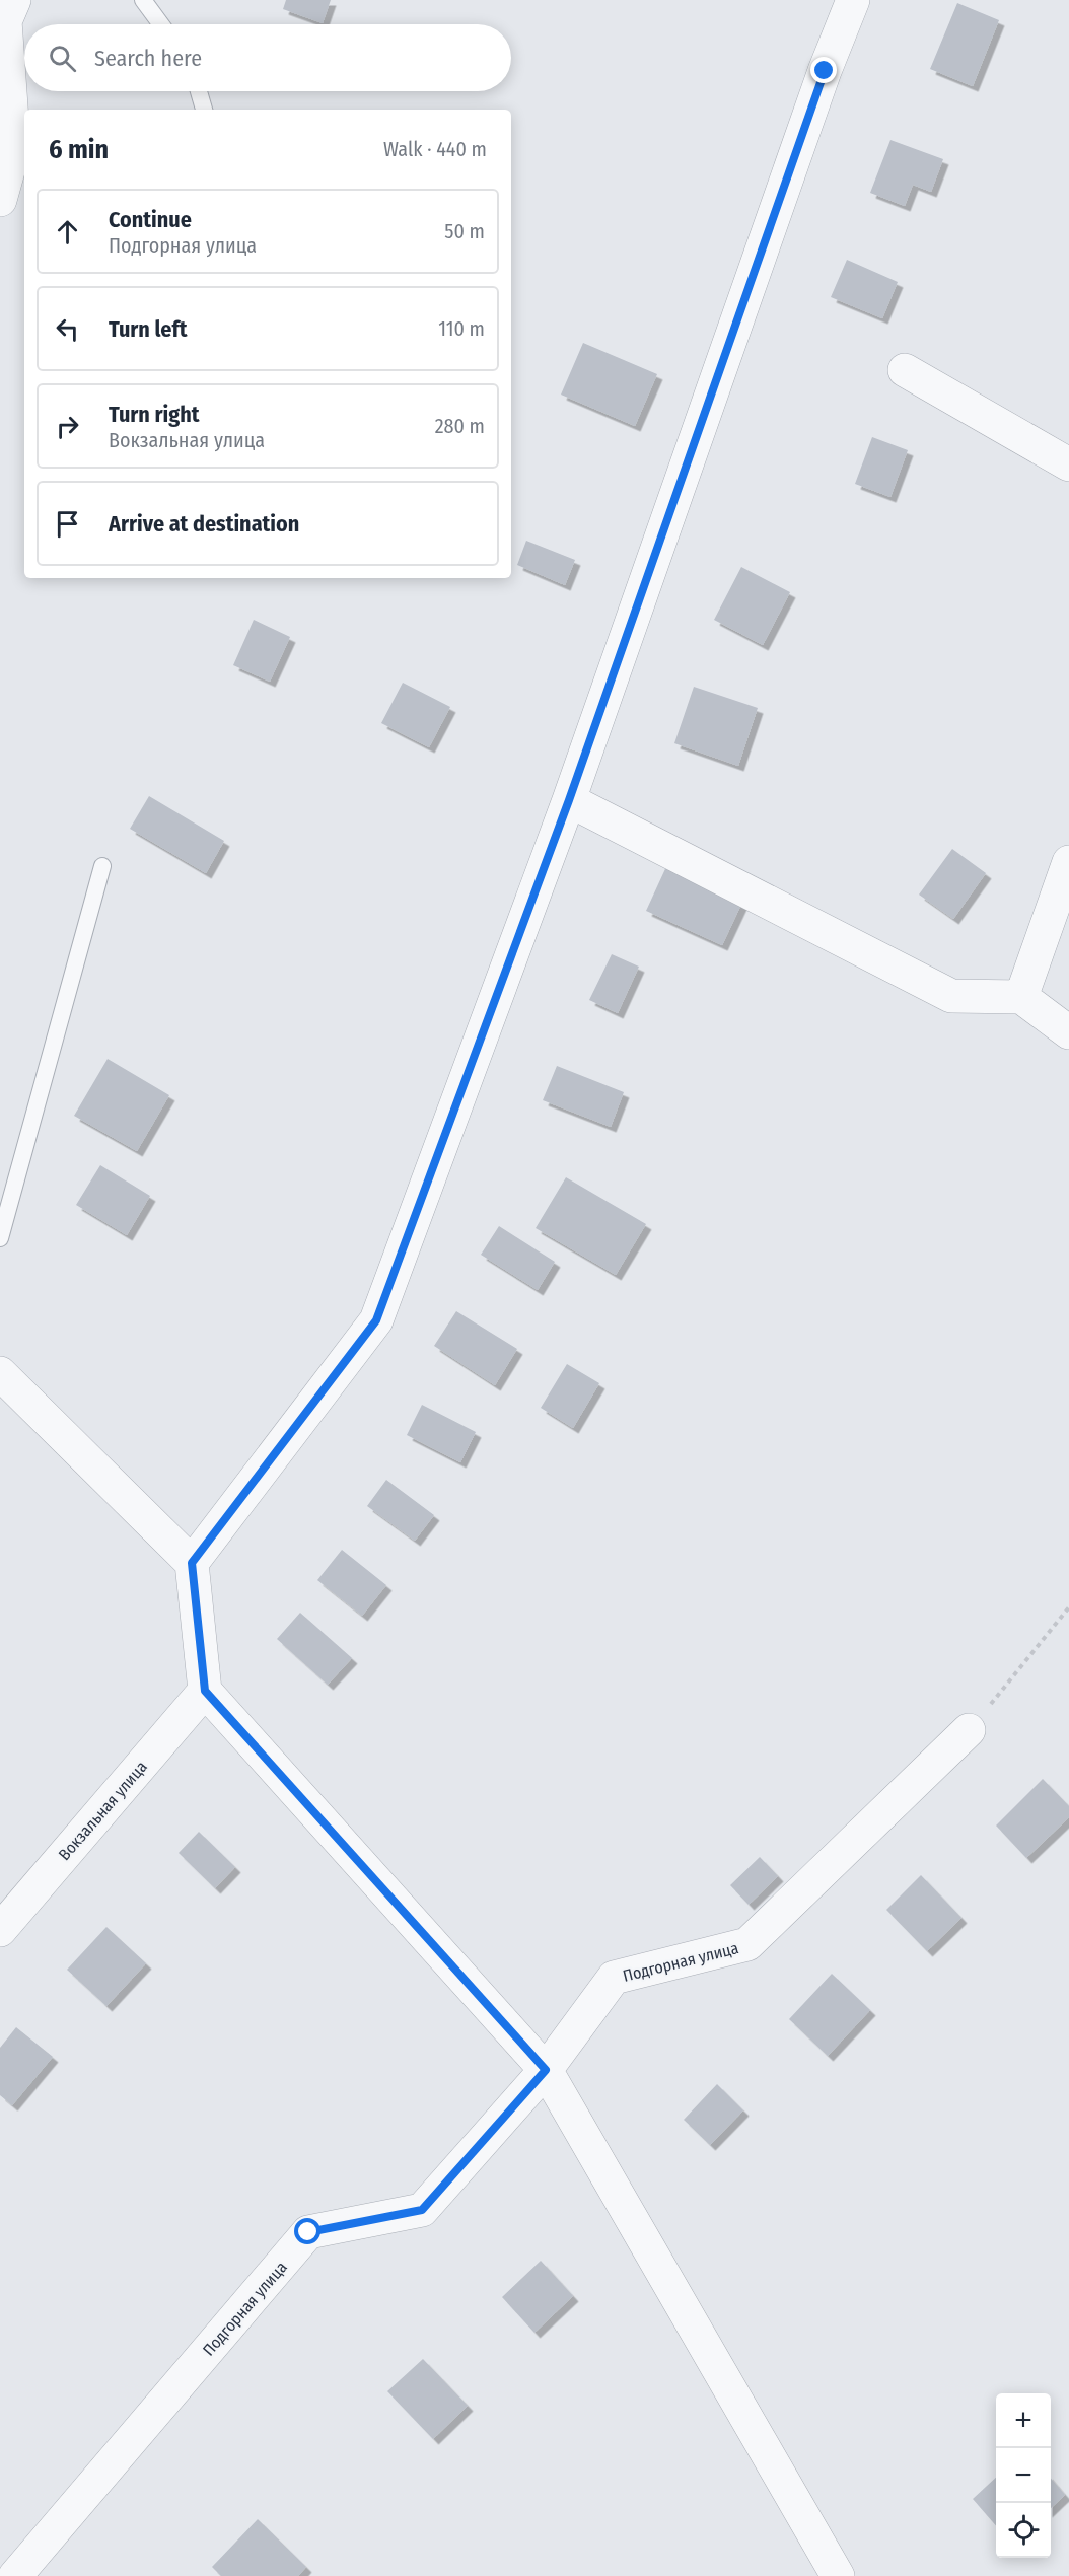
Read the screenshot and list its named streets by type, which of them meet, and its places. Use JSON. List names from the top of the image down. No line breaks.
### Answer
{"streets":{"street":["Вокзальная улица","Подгорная улица"]},"page":{"search":"Search here","heading":["6 min","Walk · 440 m"],"list":[["Continue","Подгорная улица","50 m"],["Turn left","110 m"],["Turn right","Вокзальная улица","280 m"],"Arrive at destination"],"map_buttons":["+","−"]}}
